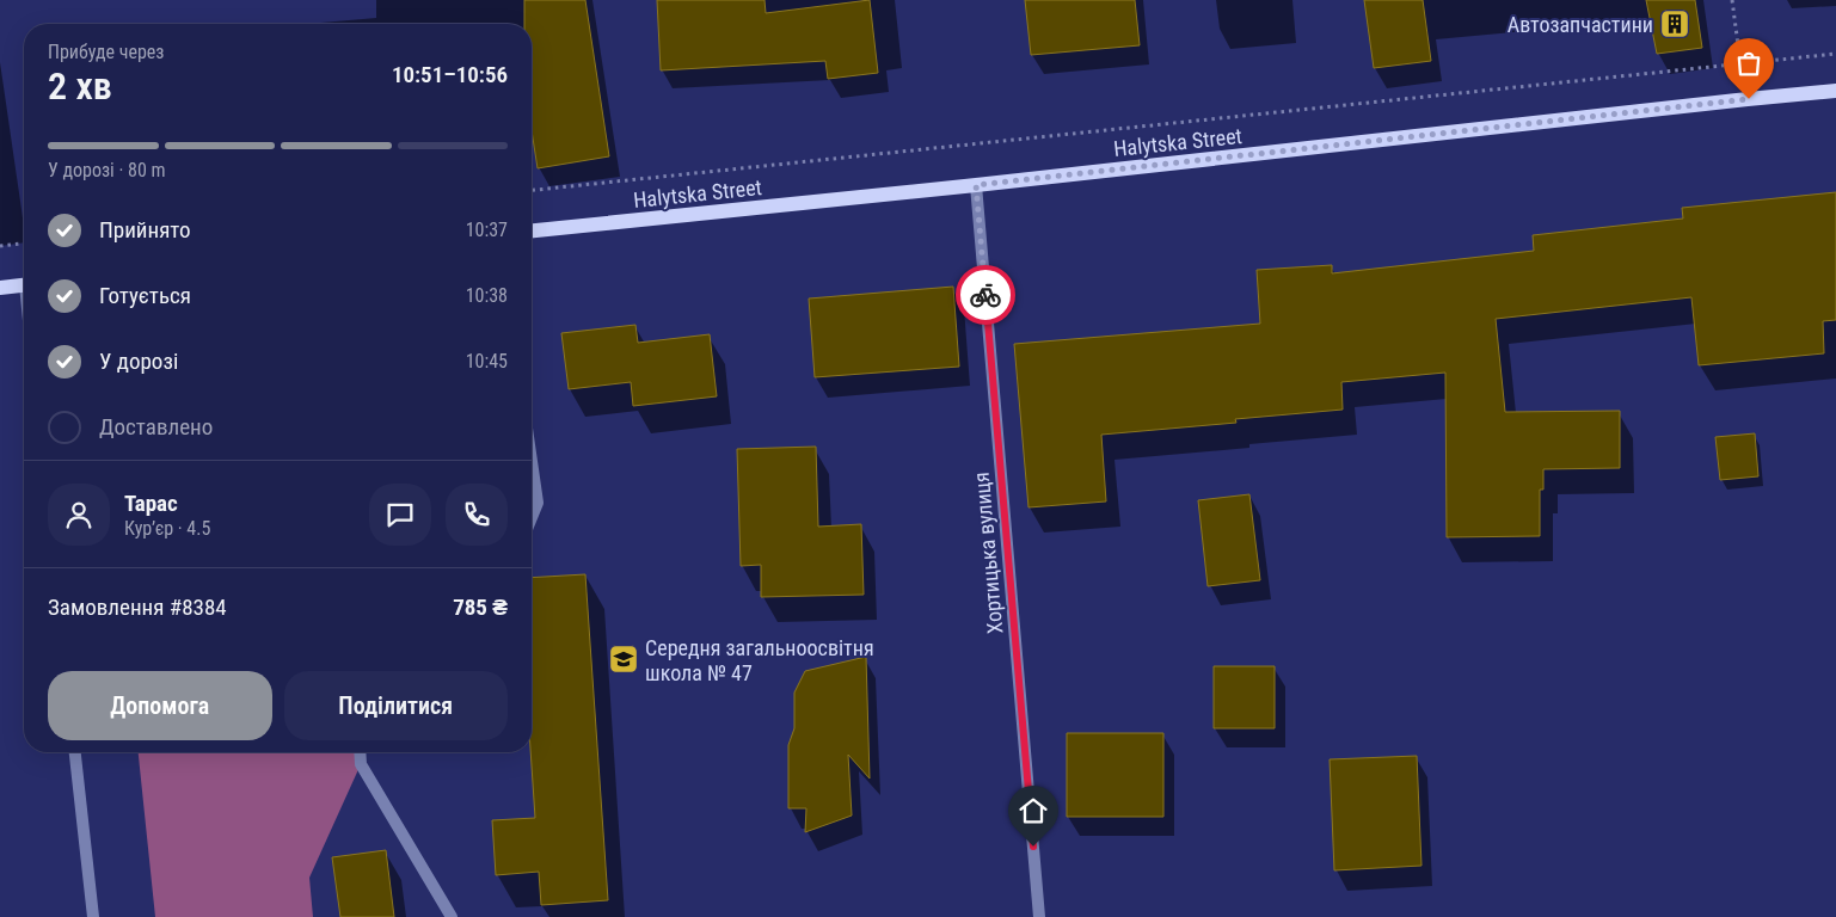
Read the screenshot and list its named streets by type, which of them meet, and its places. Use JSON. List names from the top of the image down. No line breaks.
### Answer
{"streets":{"main road":["Halytska Street"],"street":["Хортицька вулиця"]},"crossings":[["Halytska Street","Хортицька вулиця"]],"places":{"building":["Автозапчастини"],"school or university":["Середня загальноосвітня школа № 47"]},"page":{"heading":["2 хв","Прибуде через","10:51–10:56"],"panel":["Тарас","Кур’єр · 4.5","Замовлення #8384","785 ₴"],"bar":"У дорозі · 80 m","list":[["Прийнято","10:37"],["Готується","10:38"],["У дорозі","10:45"],"Доставлено"],"buttons":["Допомога","Поділитися"]}}
